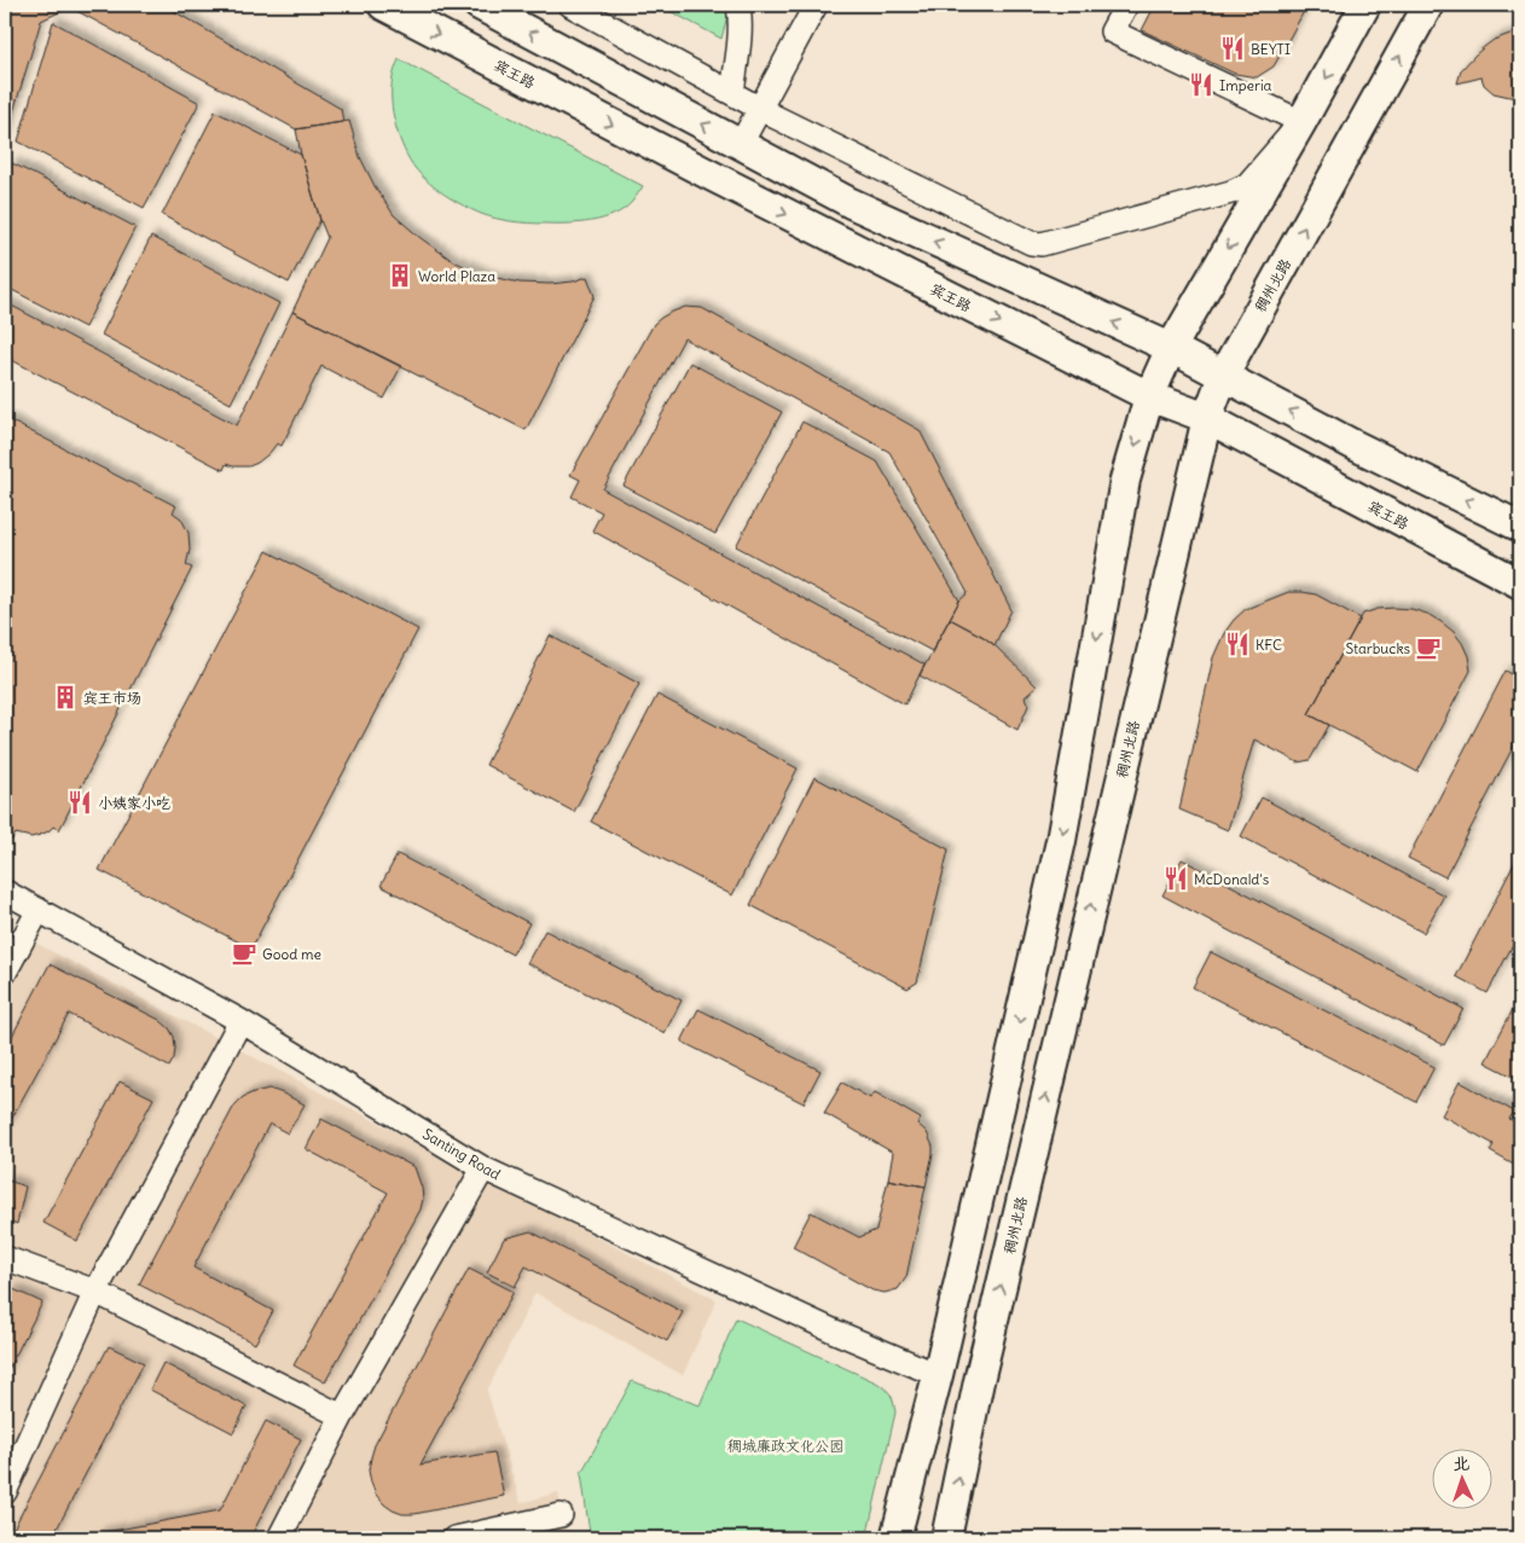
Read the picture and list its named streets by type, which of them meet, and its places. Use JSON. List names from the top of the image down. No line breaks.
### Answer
{"streets":{"main road":["宾王路","稠州北路"],"street":["Santing Road"]},"crossings":[["宾王路","稠州北路"]],"parks":["稠城廉政文化公园"],"places":{"restaurant":["BEYTI","Imperia","KFC","小姨家小吃","McDonald's"],"building":["World Plaza","宾王市场"],"cafe":["Starbucks","Good me"]},"north":"top"}
